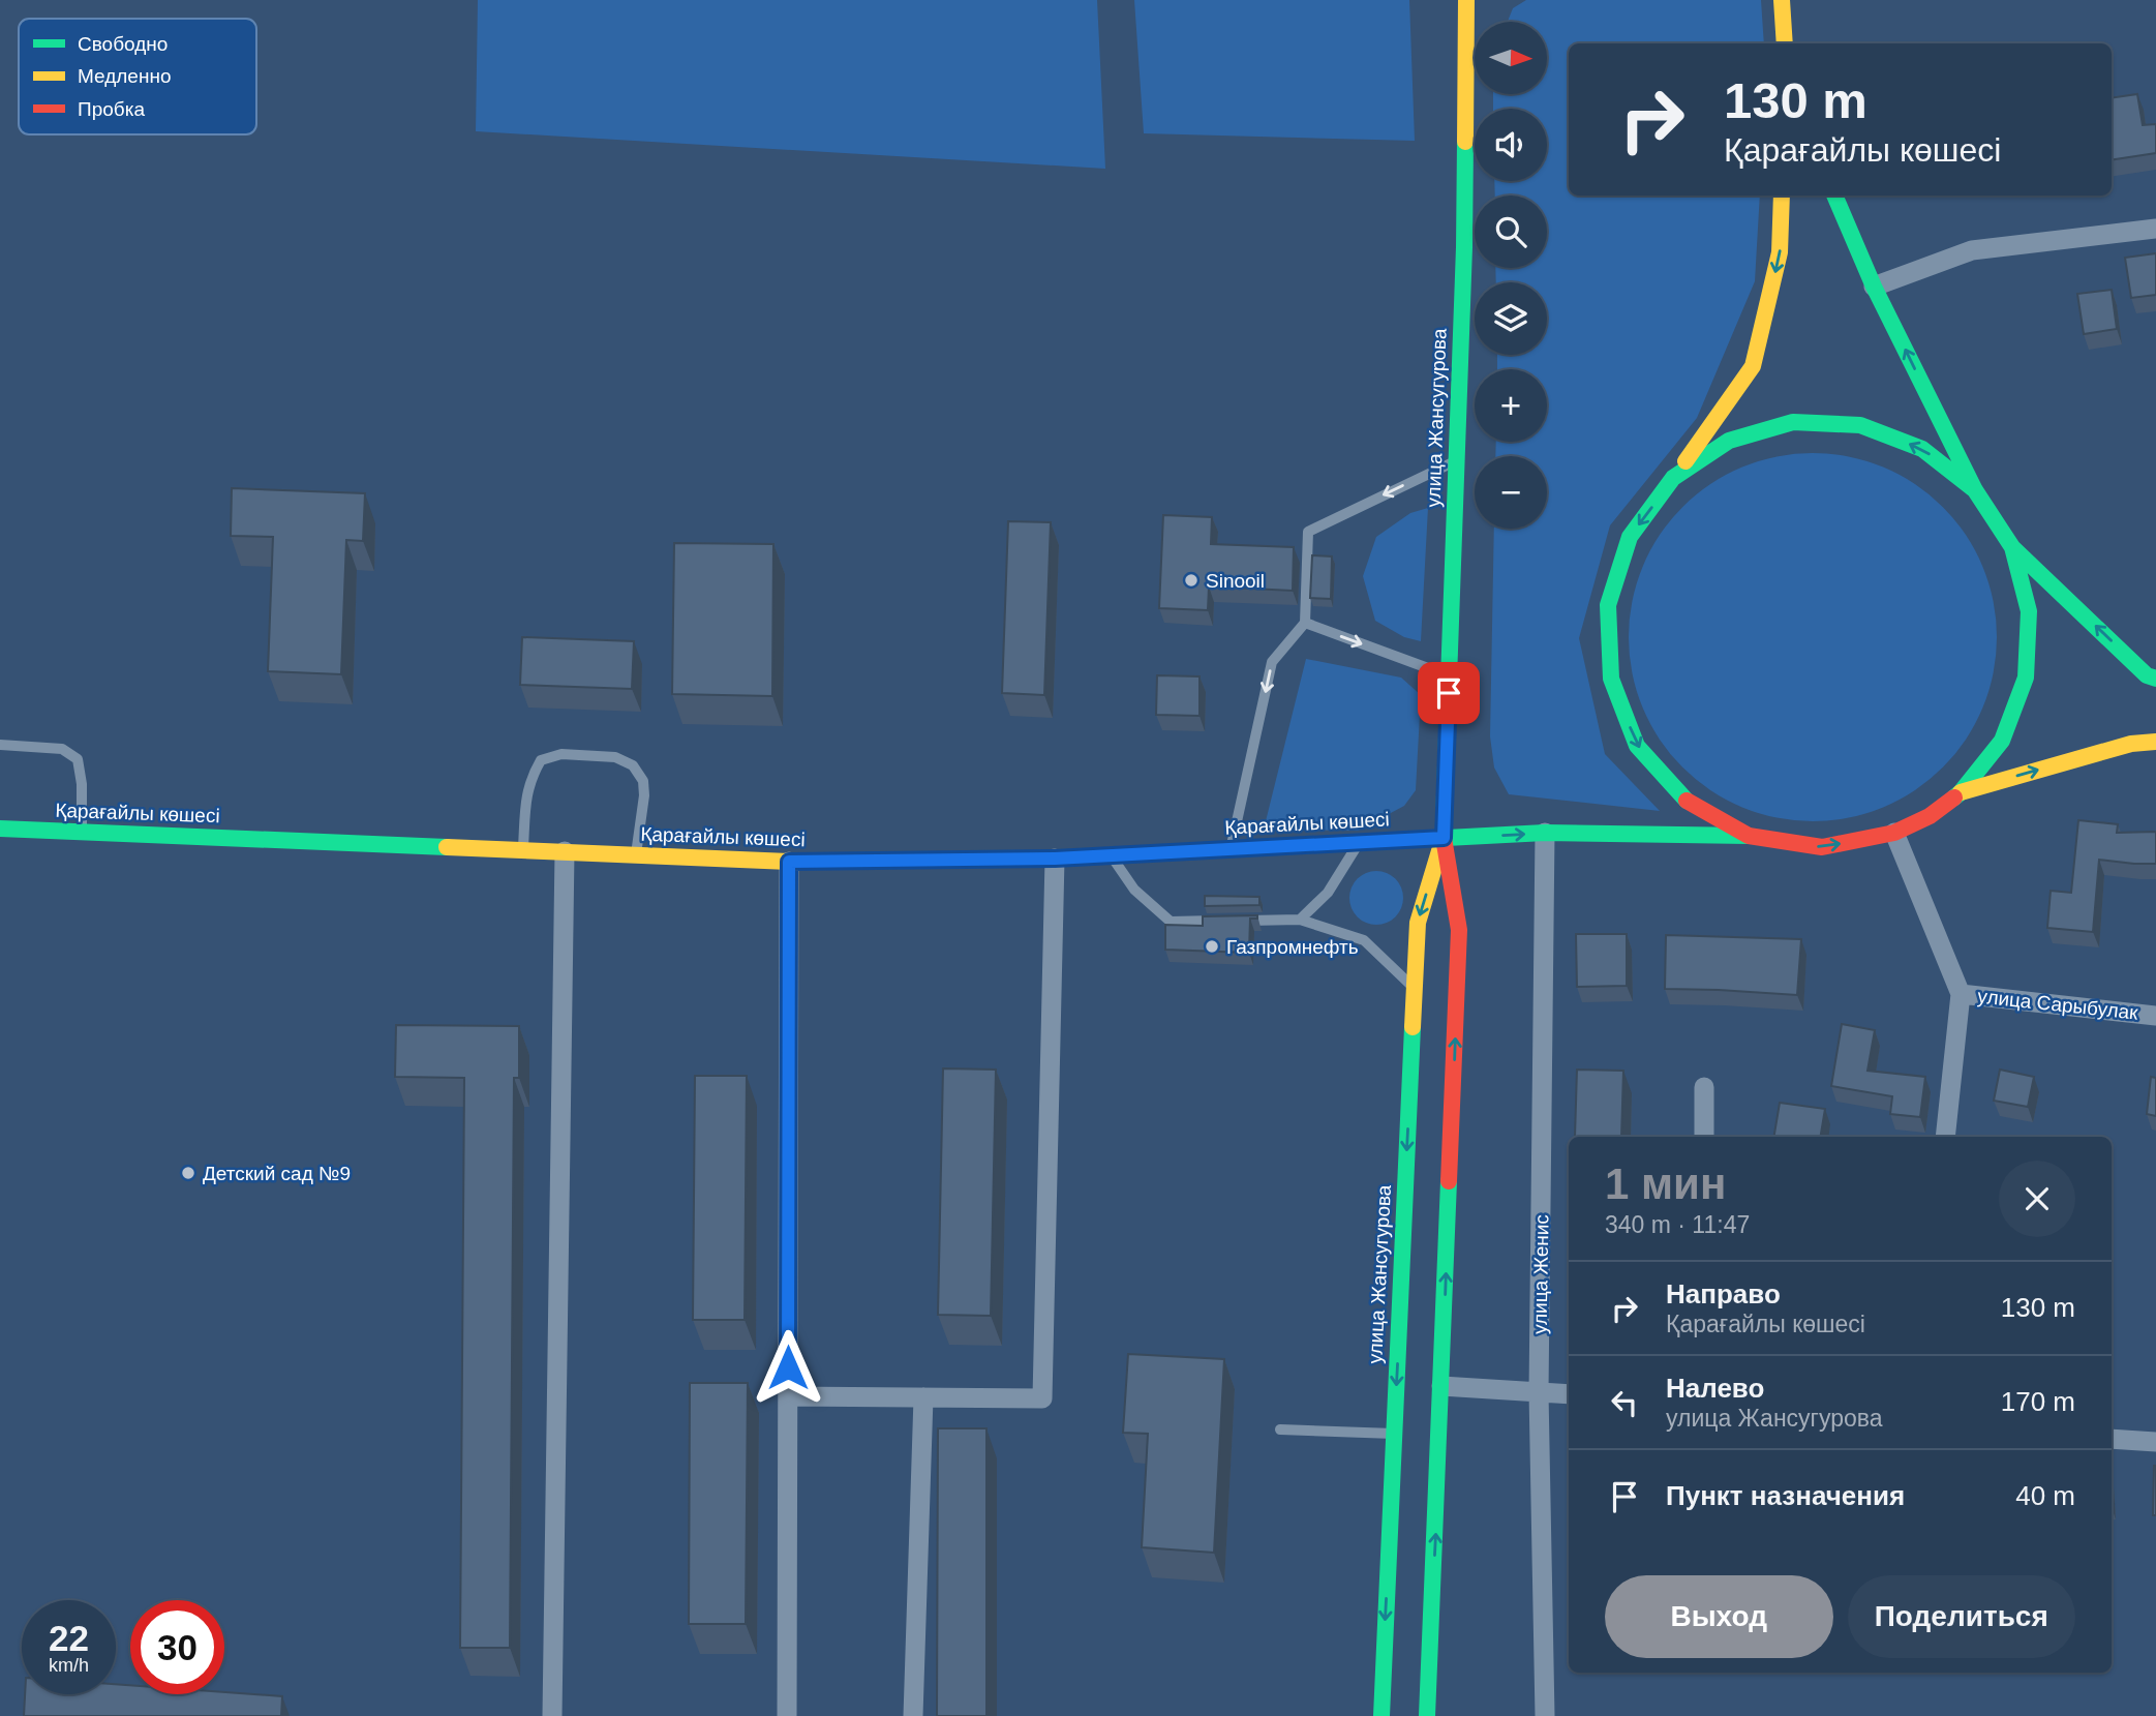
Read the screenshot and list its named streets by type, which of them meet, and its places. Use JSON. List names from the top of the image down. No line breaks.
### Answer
{"streets":{"main road":["улица Жансугурова","Қарағайлы көшесі"],"street":["улица Сарыбулак","улица Женис"]},"crossings":[["улица Жансугурова","Қарағайлы көшесі"],["Қарағайлы көшесі","улица Женис"]],"places":["Sinooil","Газпромнефть","Детский сад №9"],"legend":["Свободно","Медленно","Пробка"],"north":"right","page":{"map_buttons":["+","−"],"turn":["130 m","Қарағайлы көшесі"],"heading":["1 мин","340 m · 11:47"],"list":[{"name":"Направо","note":"Қарағайлы көшесі","value":"130 m"},{"name":"Налево","note":"улица Жансугурова","value":"170 m"},{"name":"Пункт назначения","value":"40 m"}],"buttons":["Выход","Поделиться"],"speed":"22 km/h","limit":"30"}}
